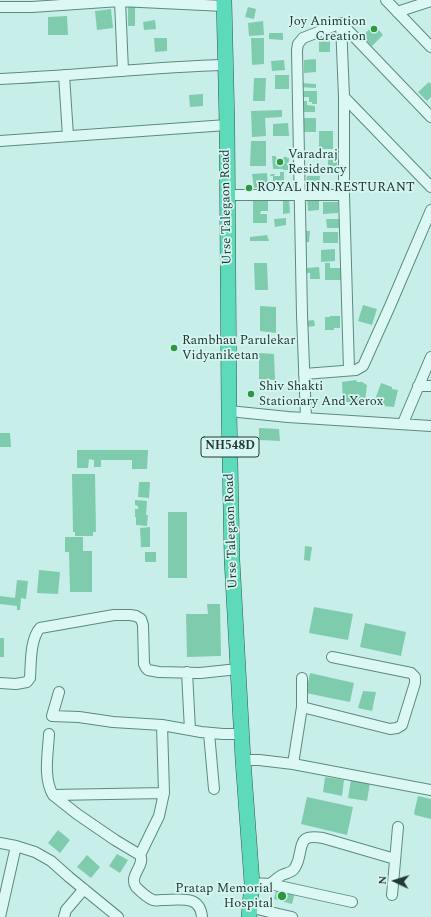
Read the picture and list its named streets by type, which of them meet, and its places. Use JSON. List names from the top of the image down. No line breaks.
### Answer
{"streets":{"highway":["Urse Talegaon Road","NH548D"]},"places":["Joy Animtion Creation","Varadraj Residency","ROYAL INN RESTURANT","Rambhau Parulekar Vidyaniketan","Shiv Shakti Stationary And Xerox","Pratap Memorial Hospital"],"north":"left"}
